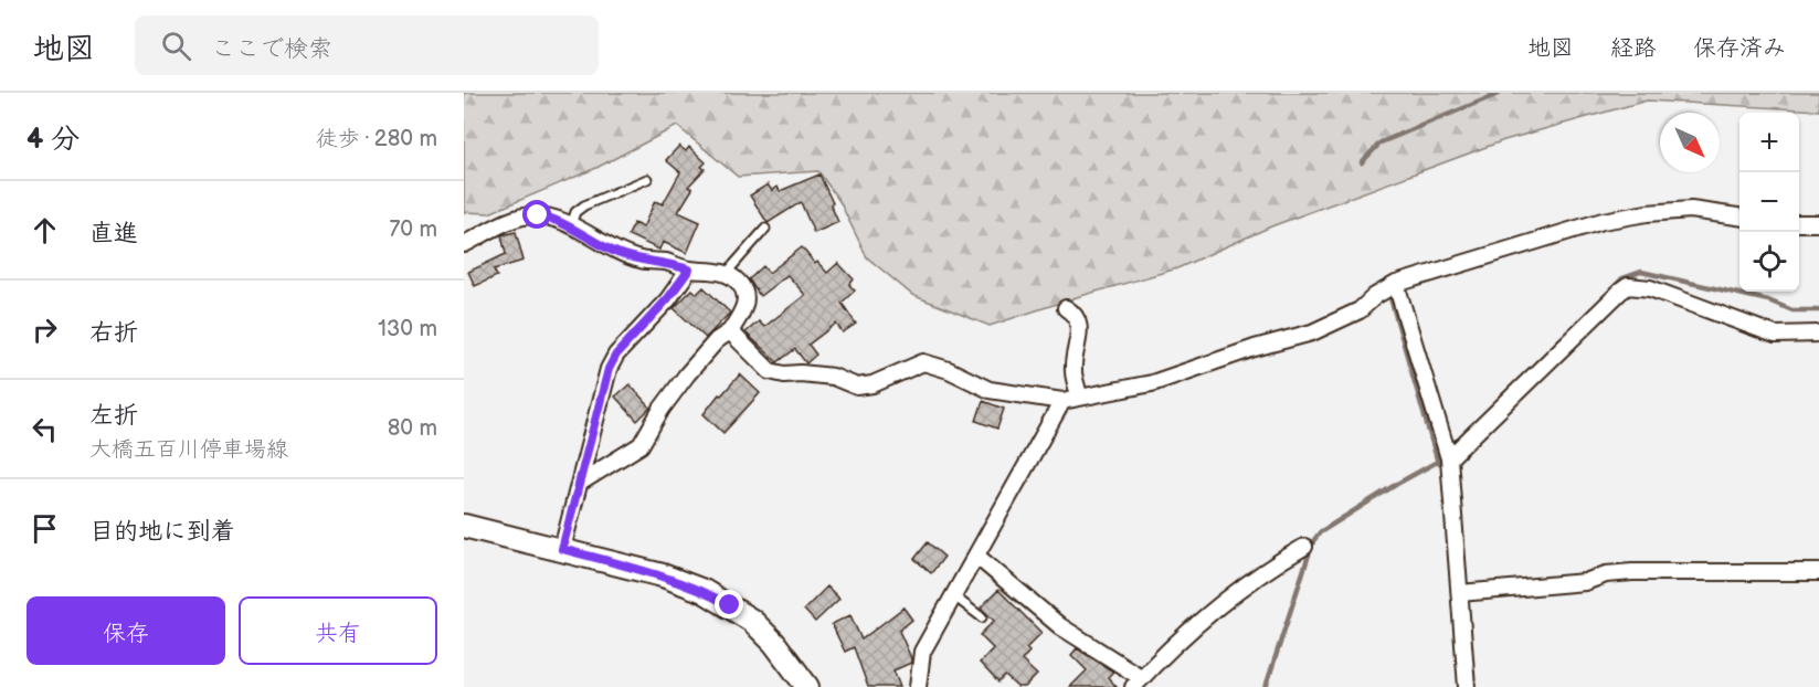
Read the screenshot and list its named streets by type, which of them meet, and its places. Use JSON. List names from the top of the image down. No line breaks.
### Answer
{"north":"bottom right","page":{"header":"地図","search":"ここで検索","nav":["地図","経路","保存済み"],"heading":["4 分","徒歩 · 280 m"],"map_buttons":["+","−"],"list":[["直進","70 m"],["右折","130 m"],["左折","大橋五百川停車場線","80 m"],"目的地に到着"],"buttons":["保存","共有"]}}
